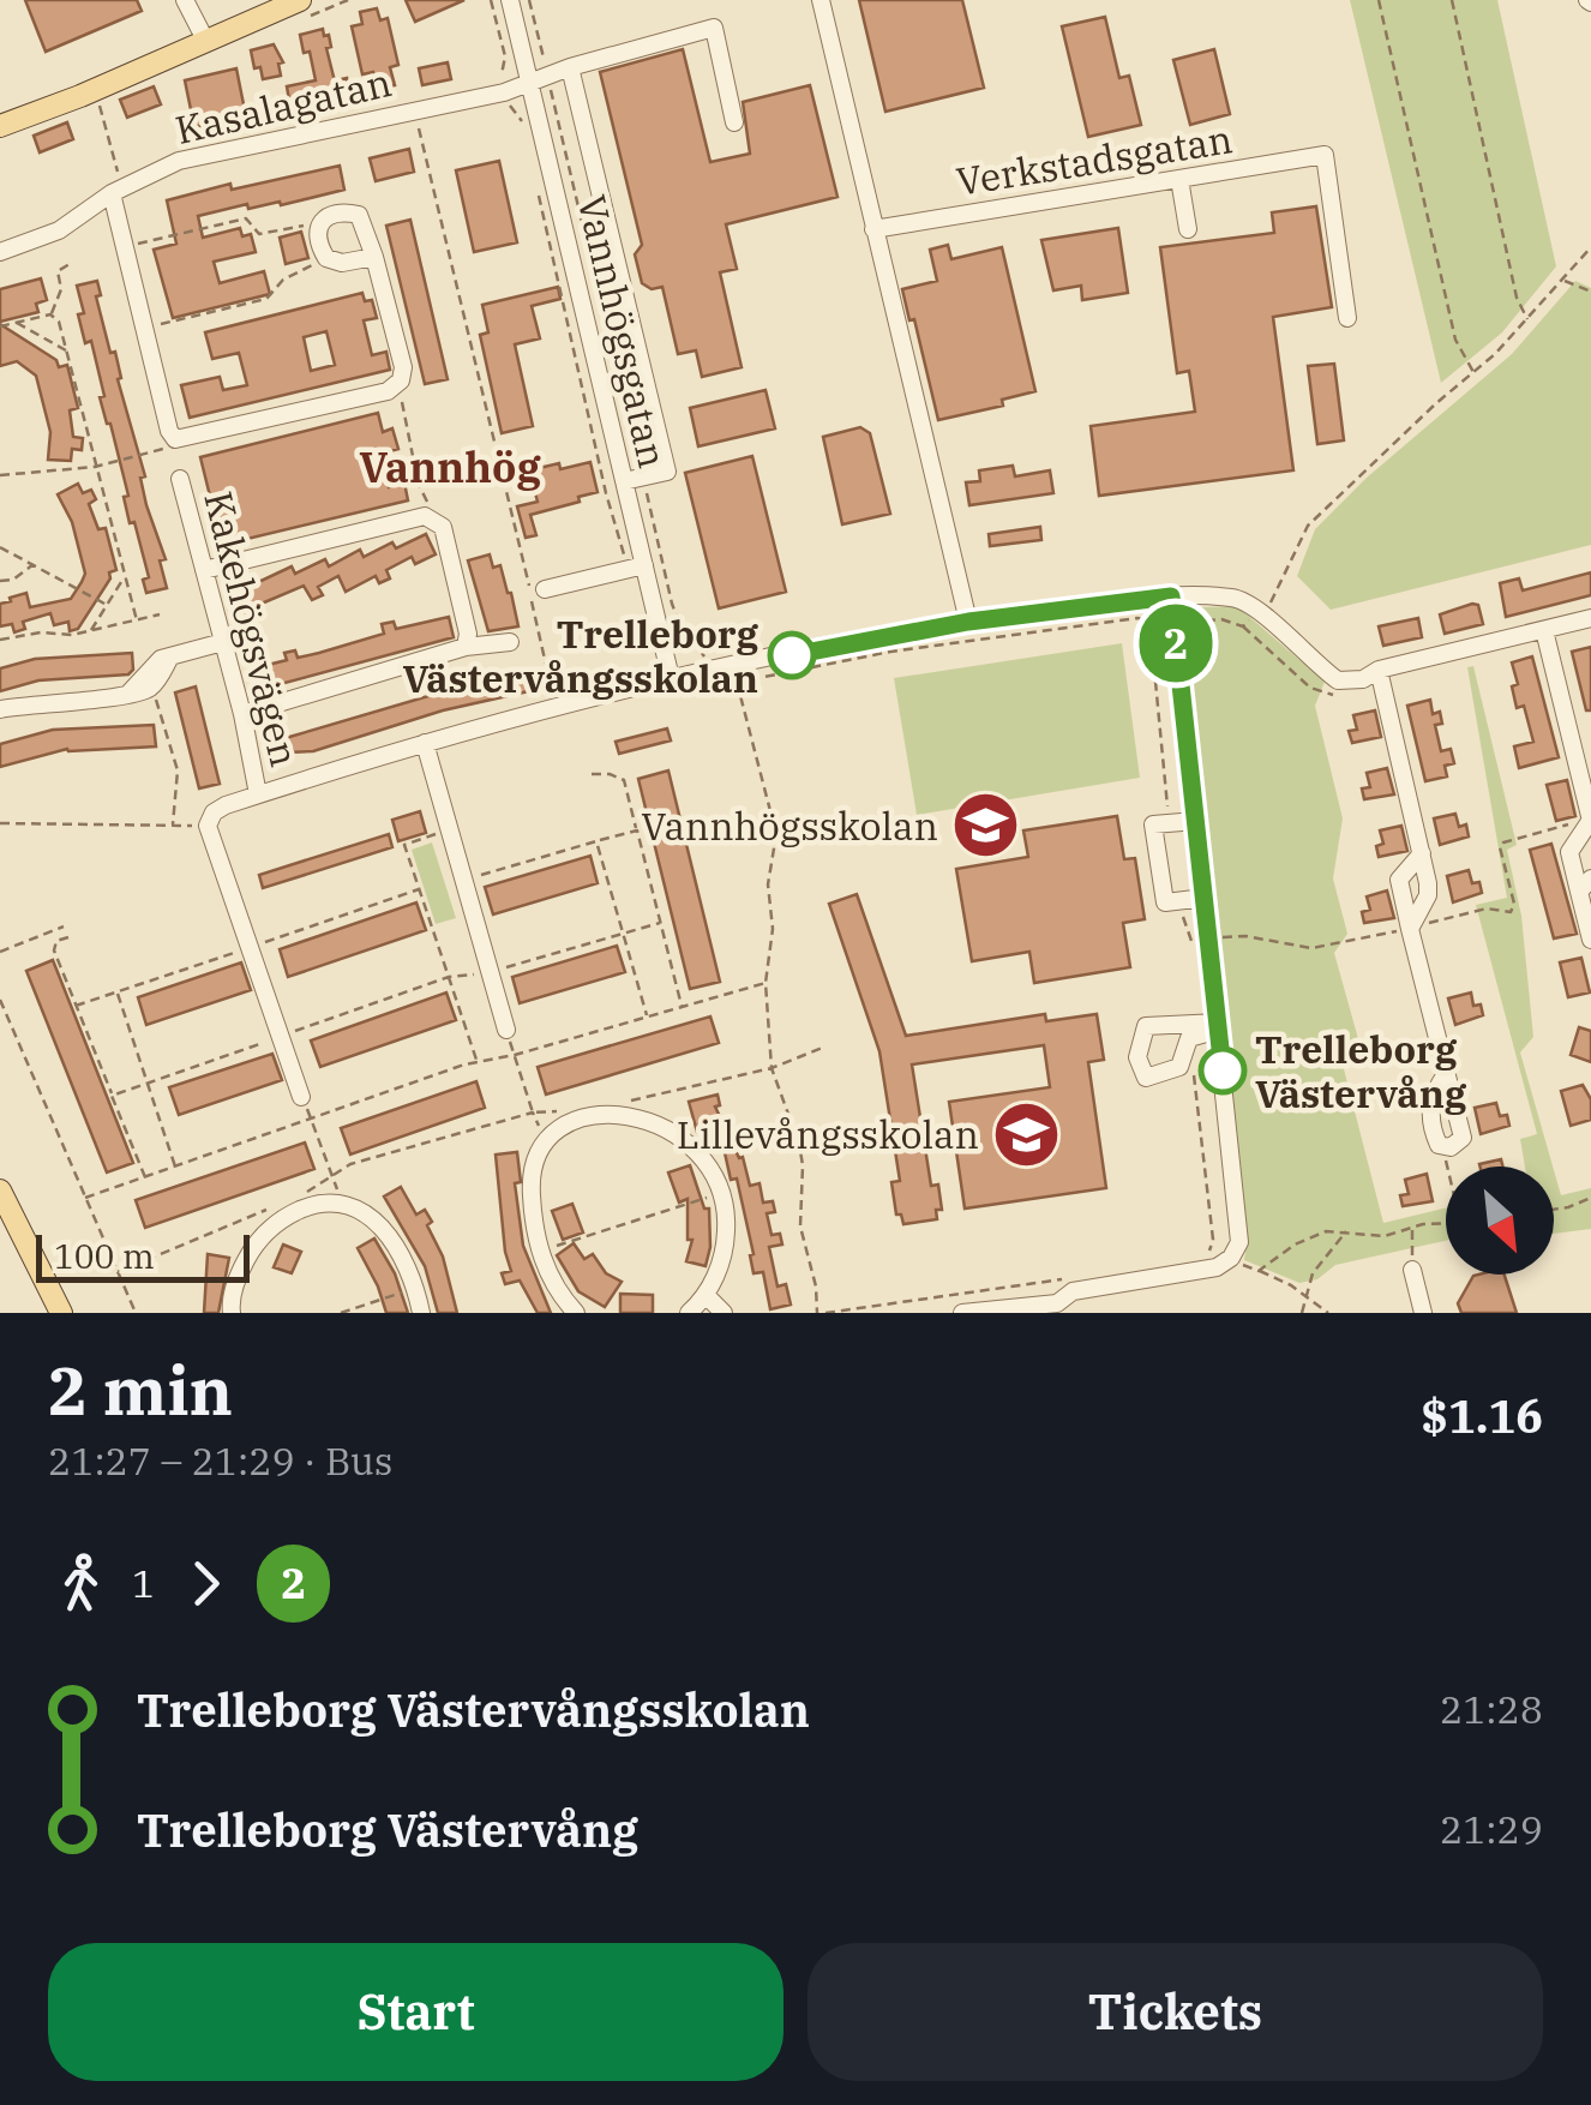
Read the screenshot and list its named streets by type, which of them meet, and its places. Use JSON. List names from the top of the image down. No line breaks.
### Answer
{"streets":{"street":["Kasalagatan","Verkstadsgatan","Vannhögsgatan","Kakehögsvägen"]},"crossings":[["Kasalagatan","Vannhögsgatan"],["Vannhögsgatan","Kakehögsvägen"]],"districts":["Vannhög"],"places":{"other":["Trelleborg Västervångsskolan","Trelleborg Västervång"],"school or university":["Vannhögsskolan","Lillevångsskolan"]},"lines":["bus line 2"],"scale_bar":"100 m","north":"bottom right","page":{"on_map":"2","scale":"100 m","heading":["2 min","21:27 – 21:29 · Bus","$1.16"],"legs":["1","2"],"list":[{"name":"Trelleborg Västervångsskolan","value":"21:28"},{"name":"Trelleborg Västervång","value":"21:29"}],"buttons":["Start","Tickets"]}}
